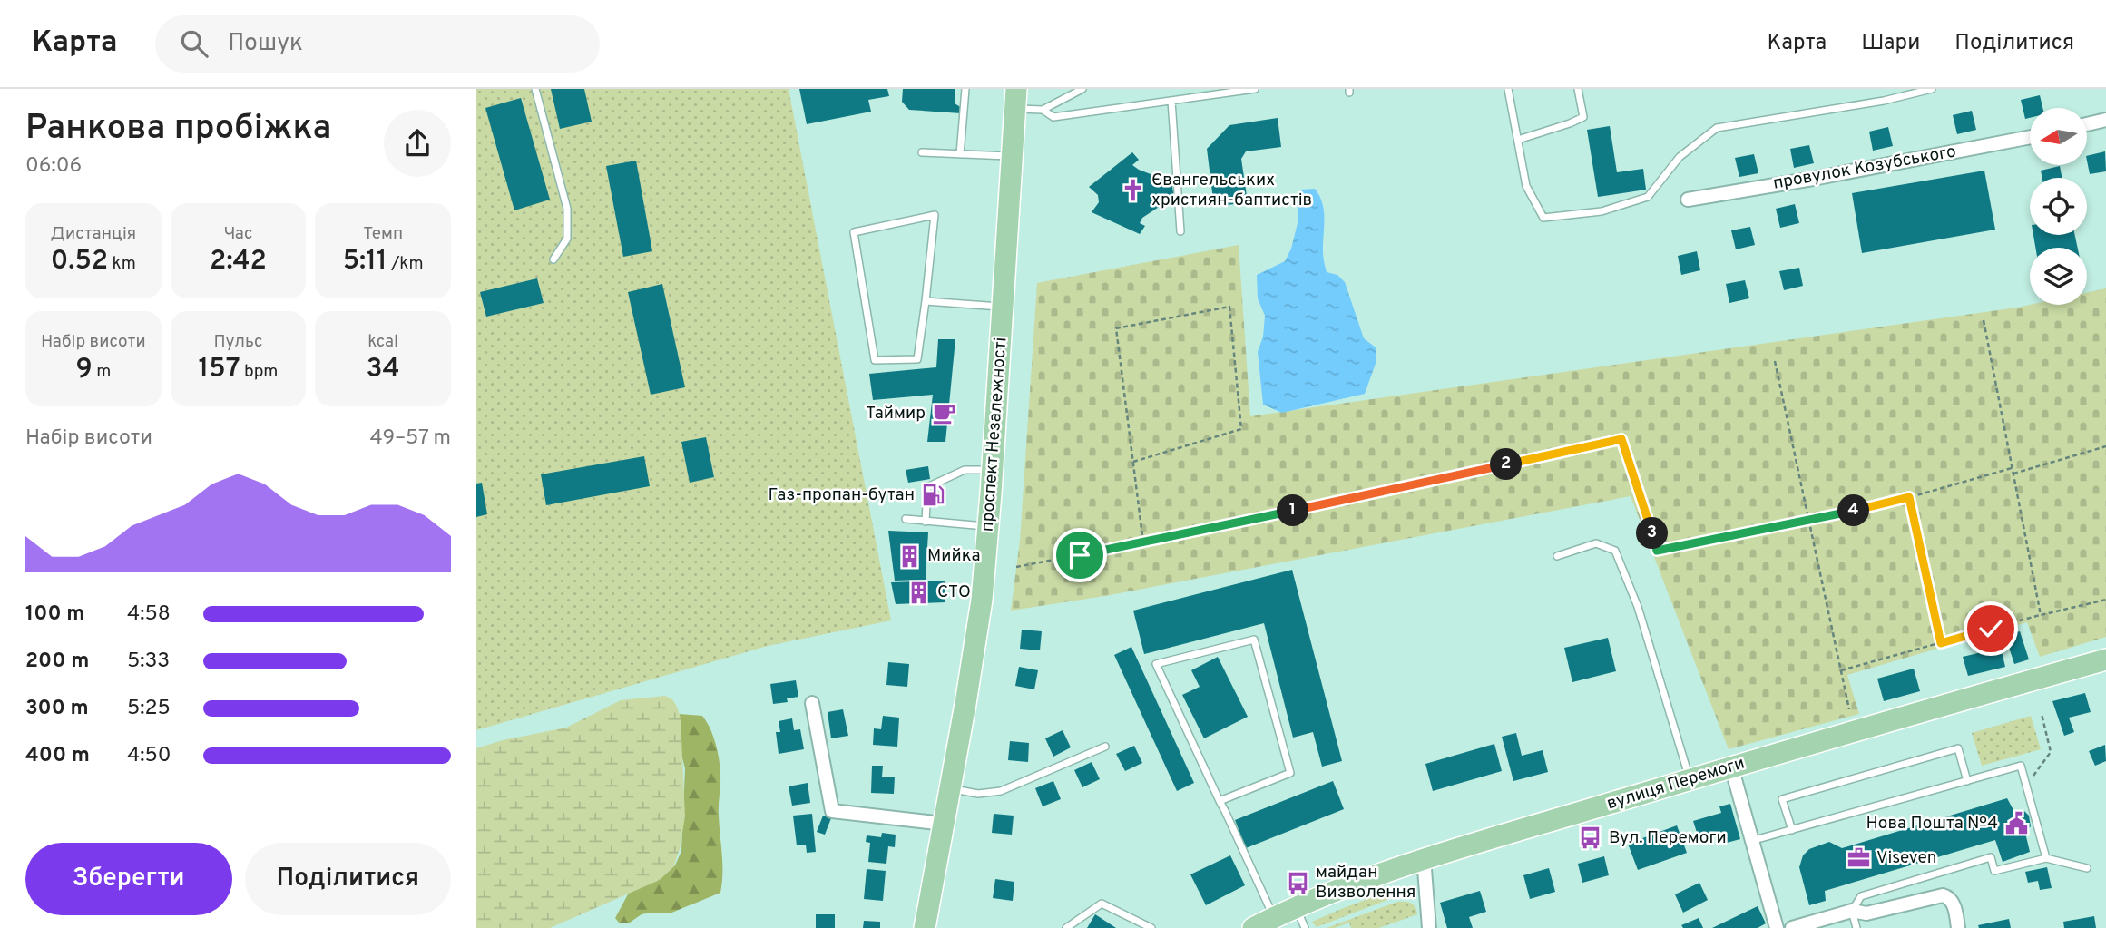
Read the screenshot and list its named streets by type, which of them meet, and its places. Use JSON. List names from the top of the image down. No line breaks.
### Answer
{"streets":{"main road":["проспект Незалежності","вулиця Перемоги"],"street":["провулок Козубського"]},"places":{"church":["Євангельських християн-баптистів"],"cafe":["Таймир"],"fuel station":["Газ-пропан-бутан"],"building":["Мийка","СТО"],"public building":["Нова Пошта №4"],"bus stop":["Вул. Перемоги","майдан Визволення"],"office":["Viseven"]},"north":"left","page":{"header":"Карта","search":"Пошук","nav":["Карта","Шари","Поділитися"],"heading":["Ранкова пробіжка","06:06"],"stats":[["Дистанція","0.52 km"],["Час","2:42"],["Темп","5:11 /km"],["Набір висоти","9 m"],["Пульс","157 bpm"],["kcal","34"]],"chart":["Набір висоти","49–57 m"],"pins":["2","1","4","3"],"list":[{"name":"100 m","note":"4:58"},{"name":"200 m","note":"5:33"},{"name":"300 m","note":"5:25"},{"name":"400 m","note":"4:50"}],"buttons":["Зберегти","Поділитися"]}}
